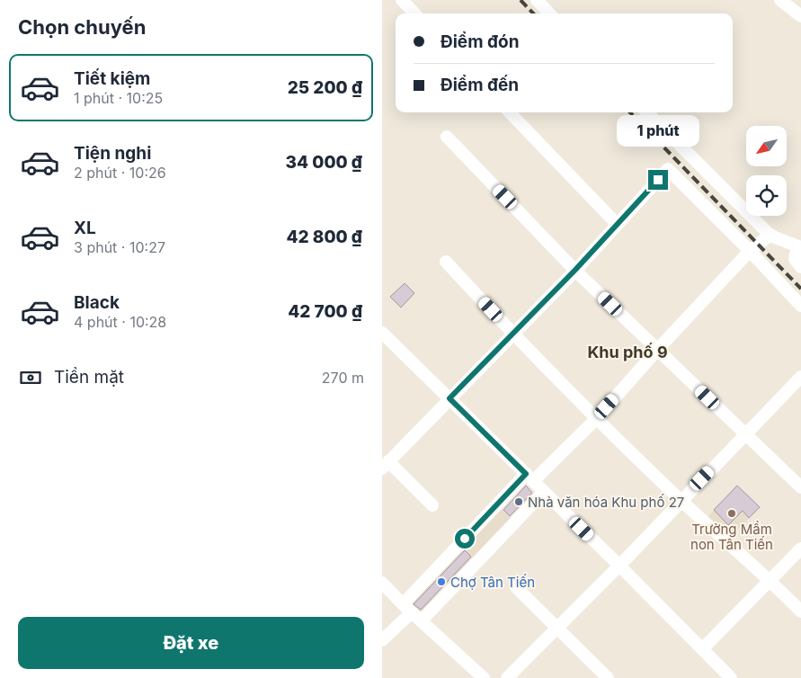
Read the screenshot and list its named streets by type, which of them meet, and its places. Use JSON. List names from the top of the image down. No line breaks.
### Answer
{"districts":["Khu phố 9"],"places":["Nhà văn hóa Khu phố 27","Trường Mầm non Tân Tiến","Chợ Tân Tiến"],"north":"bottom left","page":{"heading":"Chọn chuyến","banner":["Điểm đón","Điểm đến"],"list":[{"name":"Tiết kiệm","note":"1 phút · 10:25","value":"25 200 ₫"},{"name":"Tiện nghi","note":"2 phút · 10:26","value":"34 000 ₫"},{"name":"XL","note":"3 phút · 10:27","value":"42 800 ₫"},{"name":"Black","note":"4 phút · 10:28","value":"42 700 ₫"}],"bubble":"1 phút","pay":["Tiền mặt","270 m"],"buttons":"Đặt xe"}}
